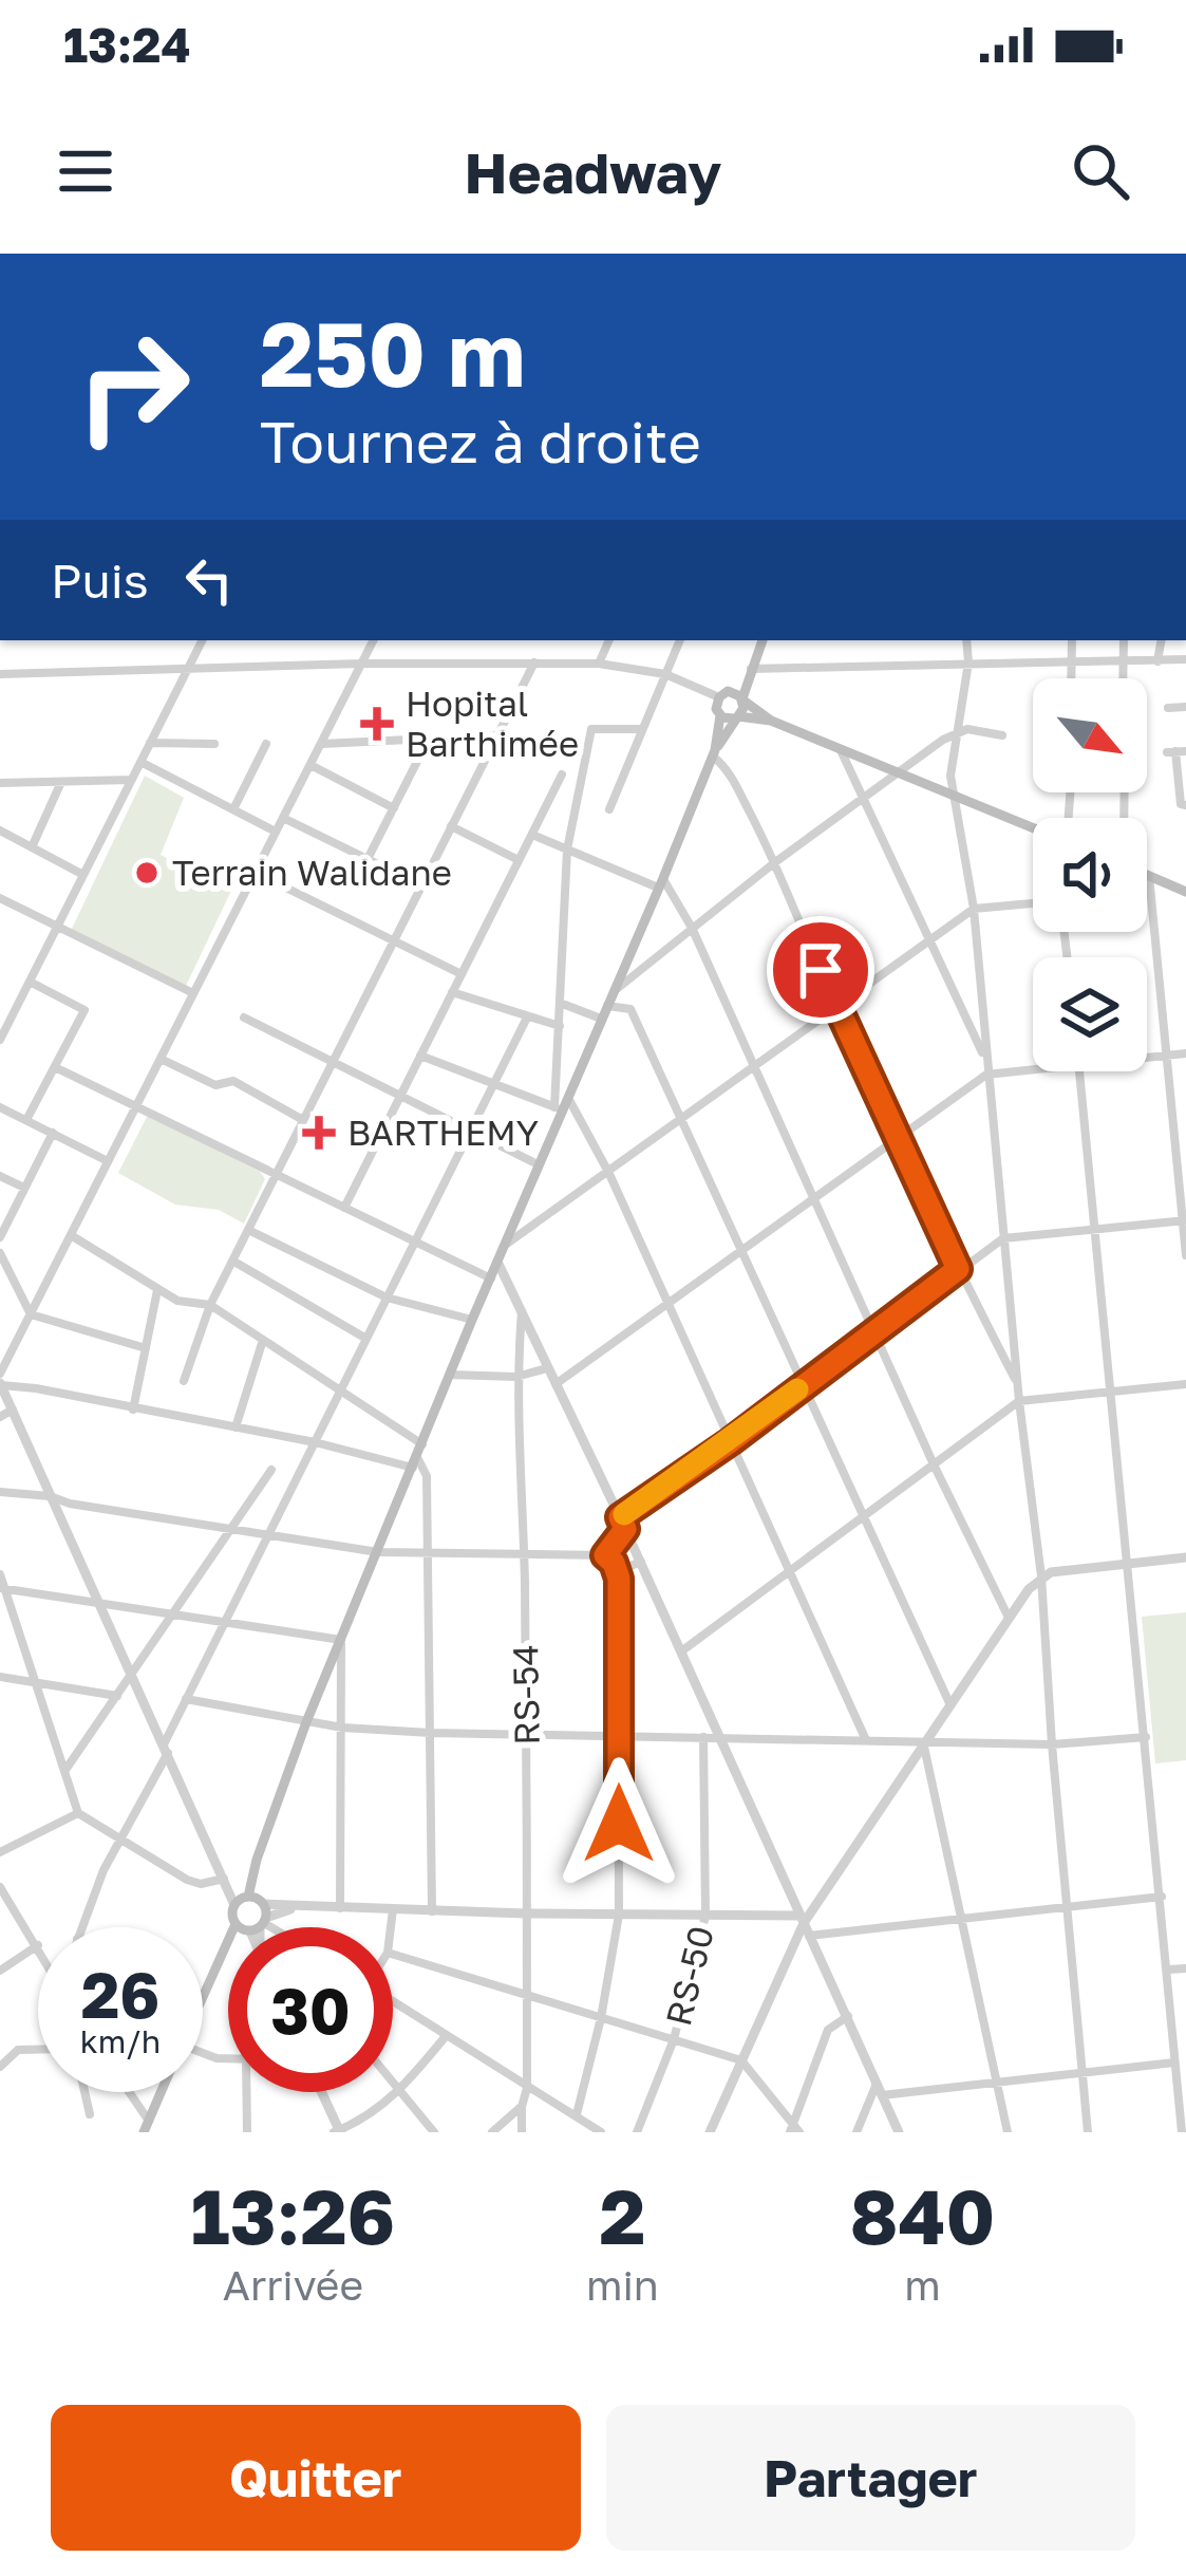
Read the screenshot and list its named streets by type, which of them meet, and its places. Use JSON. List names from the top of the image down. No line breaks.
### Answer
{"streets":{"street":["RS-54","RS-50"]},"places":{"health":["Hopital Barthimée","BARTHEMY"],"other":["Terrain Walidane"]},"north":"bottom right","page":{"status":"13:24","header":"Headway","turn":["250 m","Tournez à droite"],"then":"Puis","speed":"26 km/h","limit":"30","eta":["13:26","Arrivée","2","min","840","m"],"buttons":["Quitter","Partager"]}}
